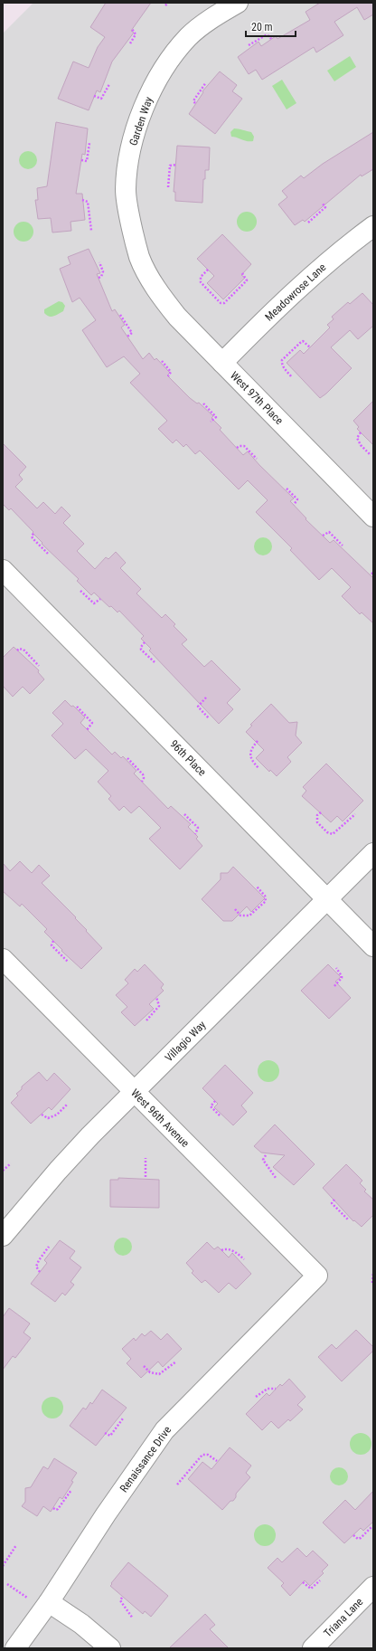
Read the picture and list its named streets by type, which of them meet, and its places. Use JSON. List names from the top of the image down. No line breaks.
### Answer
{"streets":{"street":["Garden Way","Meadowrose Lane","West 97th Place","96th Place","Villagio Way","West 96th Avenue","Renaissance Drive","Triana Lane"]},"crossings":[["Garden Way","West 97th Place"],["Meadowrose Lane","West 97th Place"],["96th Place","Villagio Way"],["Villagio Way","West 96th Avenue"],["West 96th Avenue","Renaissance Drive"]],"scale_bar":"20 m"}
